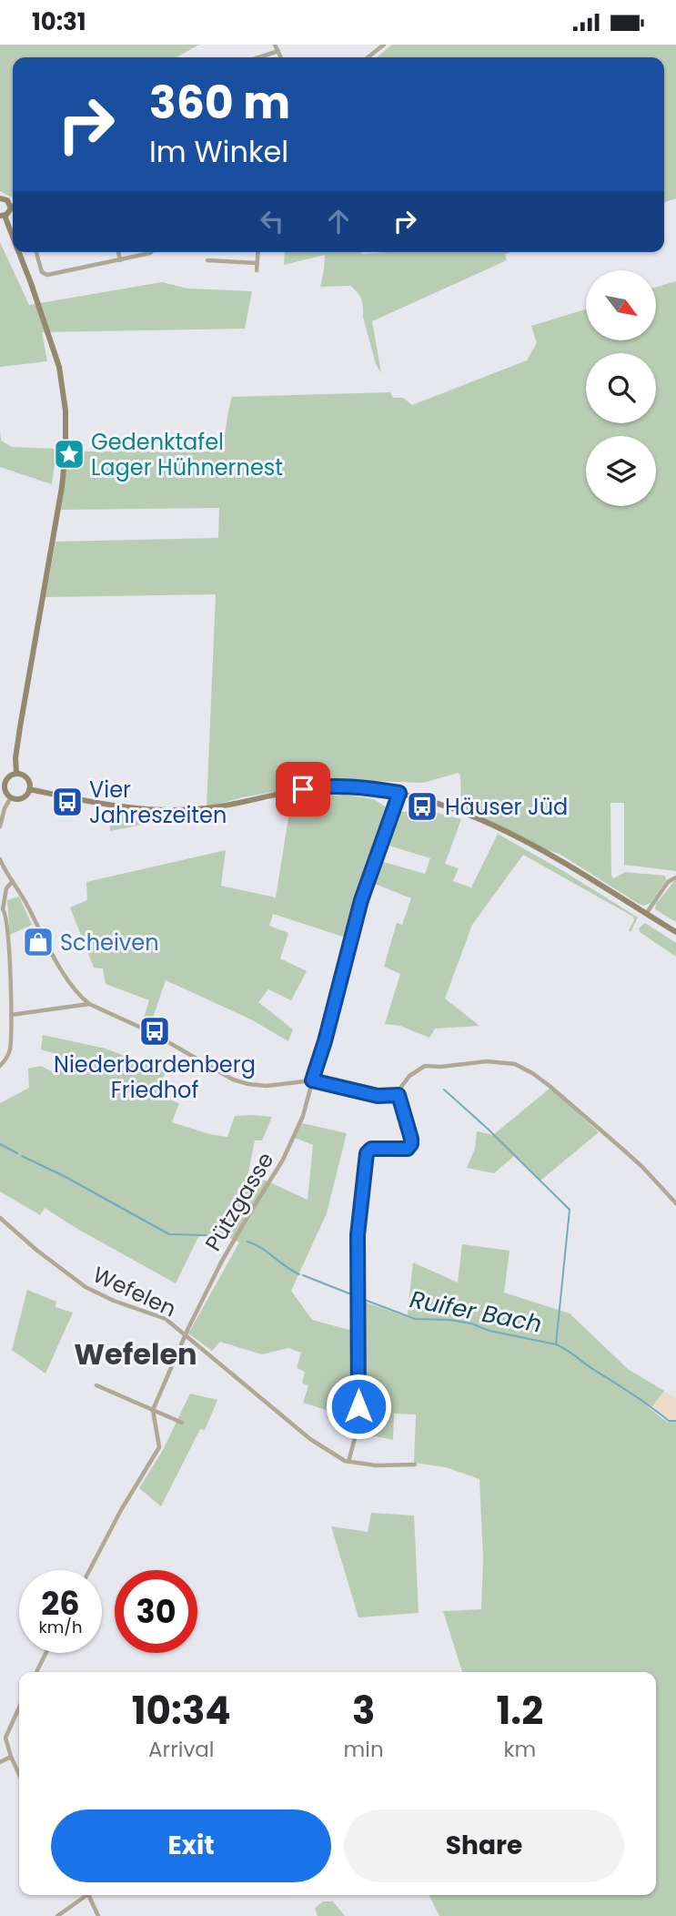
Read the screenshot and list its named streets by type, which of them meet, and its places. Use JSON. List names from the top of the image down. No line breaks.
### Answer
{"streets":{"street":["Pützgasse","Wefelen"]},"crossings":[["Pützgasse","Wefelen"]],"districts":["Wefelen"],"water":["Ruifer Bach"],"places":{"place":["Gedenktafel Lager Hühnernest"],"bus stop":["Vier Jahreszeiten","Häuser Jüd","Niederbardenberg Friedhof"],"shop":["Scheiven"]},"north":"bottom right","page":{"status":"10:31","turn":["360 m","Im Winkel"],"speed":"26 km/h","limit":"30","eta":["10:34","Arrival","3","min","1.2","km"],"buttons":["Exit","Share"]}}
